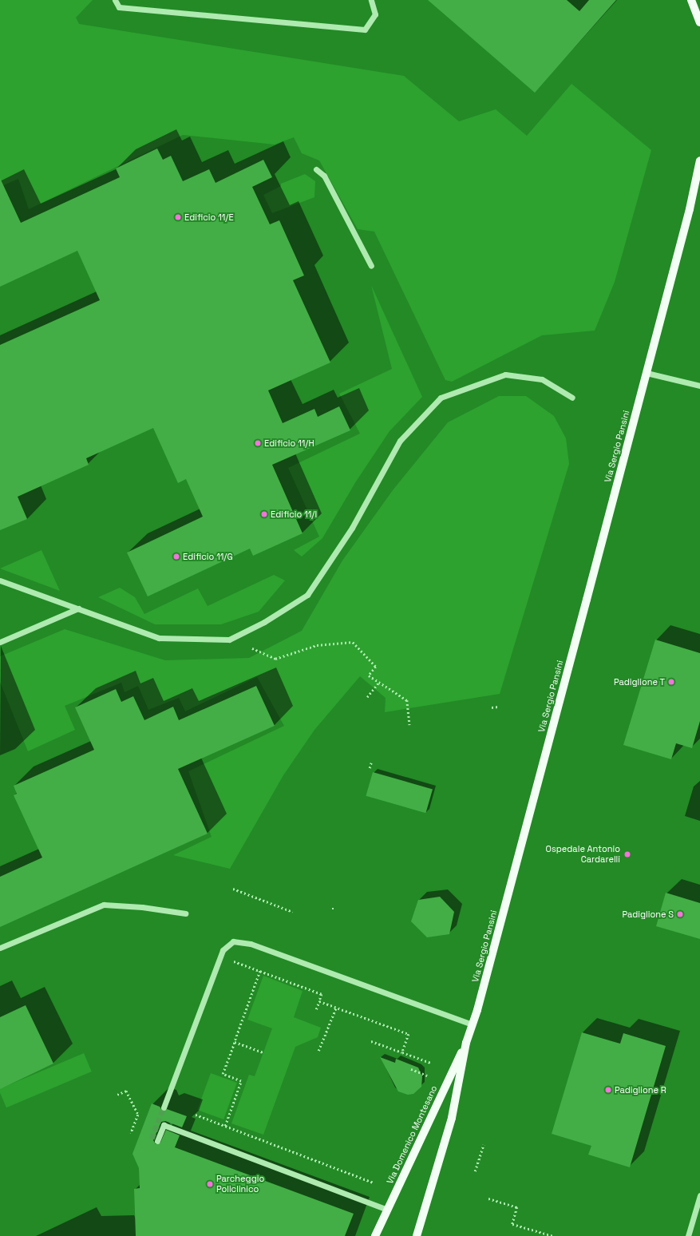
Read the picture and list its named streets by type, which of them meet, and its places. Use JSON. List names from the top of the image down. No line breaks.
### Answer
{"streets":{"main road":["Via Sergio Pansini","Via Domenico Montesano"]},"crossings":[["Via Sergio Pansini","Via Domenico Montesano"]],"places":["Edificio 11/E","Edificio 11/H","Edificio 11/I","Edificio 11/G","Padiglione T","Ospedale Antonio Cardarelli","Padiglione S","Padiglione R","Parcheggio Policlinico"]}
